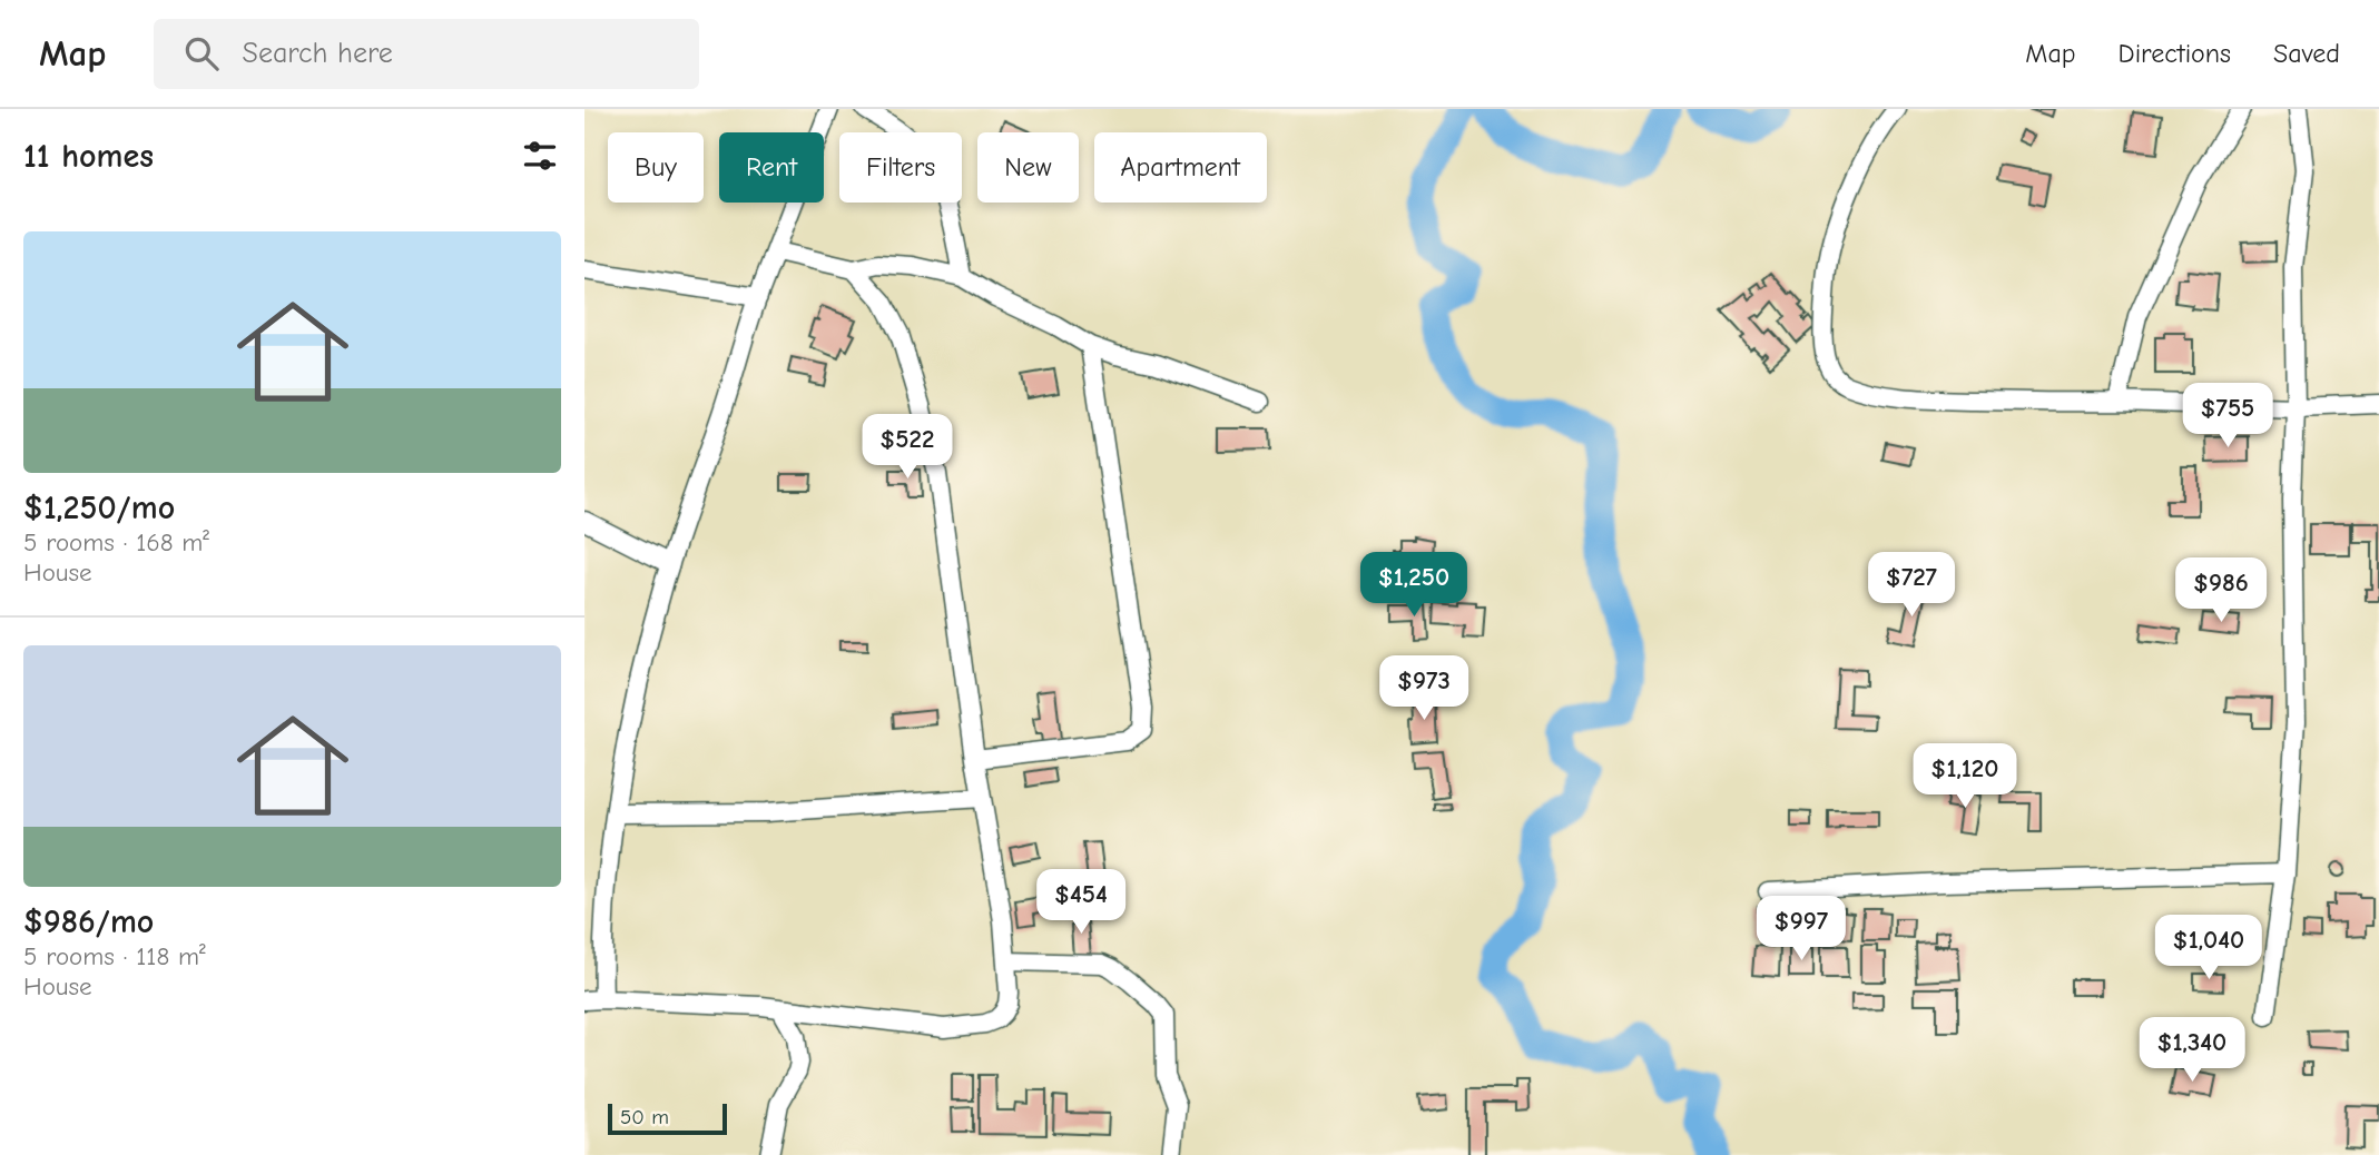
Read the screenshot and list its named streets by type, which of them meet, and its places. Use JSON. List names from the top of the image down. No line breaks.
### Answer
{"scale_bar":"50 m","page":{"header":"Map","search":"Search here","nav":["Map","Directions","Saved"],"heading":"11 homes","chip":["Buy","Rent","Filters","New","Apartment"],"list":[{"name":"$1,250/mo","note":"5 rooms · 168 m² · House"},{"name":"$986/mo","note":"5 rooms · 118 m² · House"}],"price":["$755","$522","$1,250","$727","$986","$973","$1,120","$454","$997","$1,040","$1,340"],"scale":"50 m"}}
